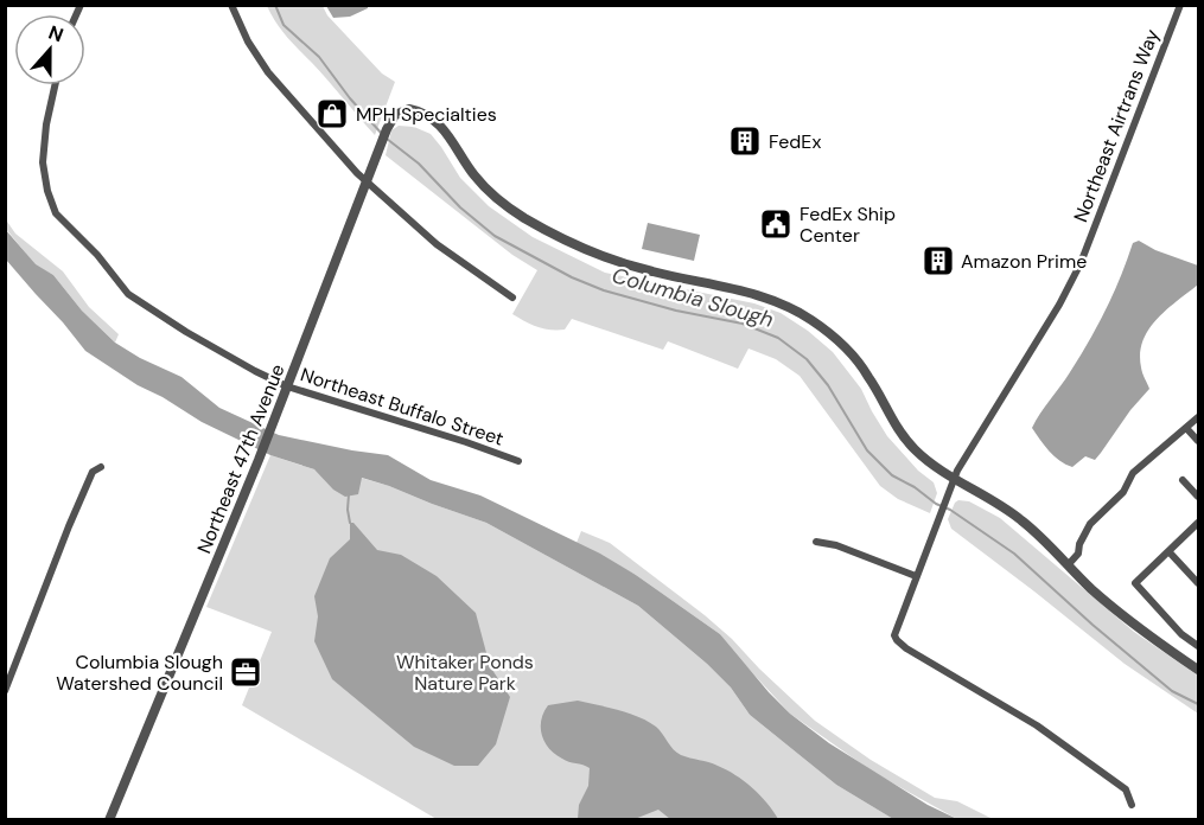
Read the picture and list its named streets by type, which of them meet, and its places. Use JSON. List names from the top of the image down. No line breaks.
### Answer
{"streets":{"street":["Northeast Airtrans Way","Northeast Buffalo Street","Northeast 47th Avenue"]},"crossings":[["Northeast Airtrans Way","Northeast 47th Avenue"],["Northeast Buffalo Street","Northeast 47th Avenue"]],"water":["Columbia Slough"],"parks":["Whitaker Ponds Nature Park"],"places":{"shop":["MPH Specialties"],"building":["FedEx","Amazon Prime"],"public building":["FedEx Ship Center"],"office":["Columbia Slough Watershed Council"]},"north":"top"}
